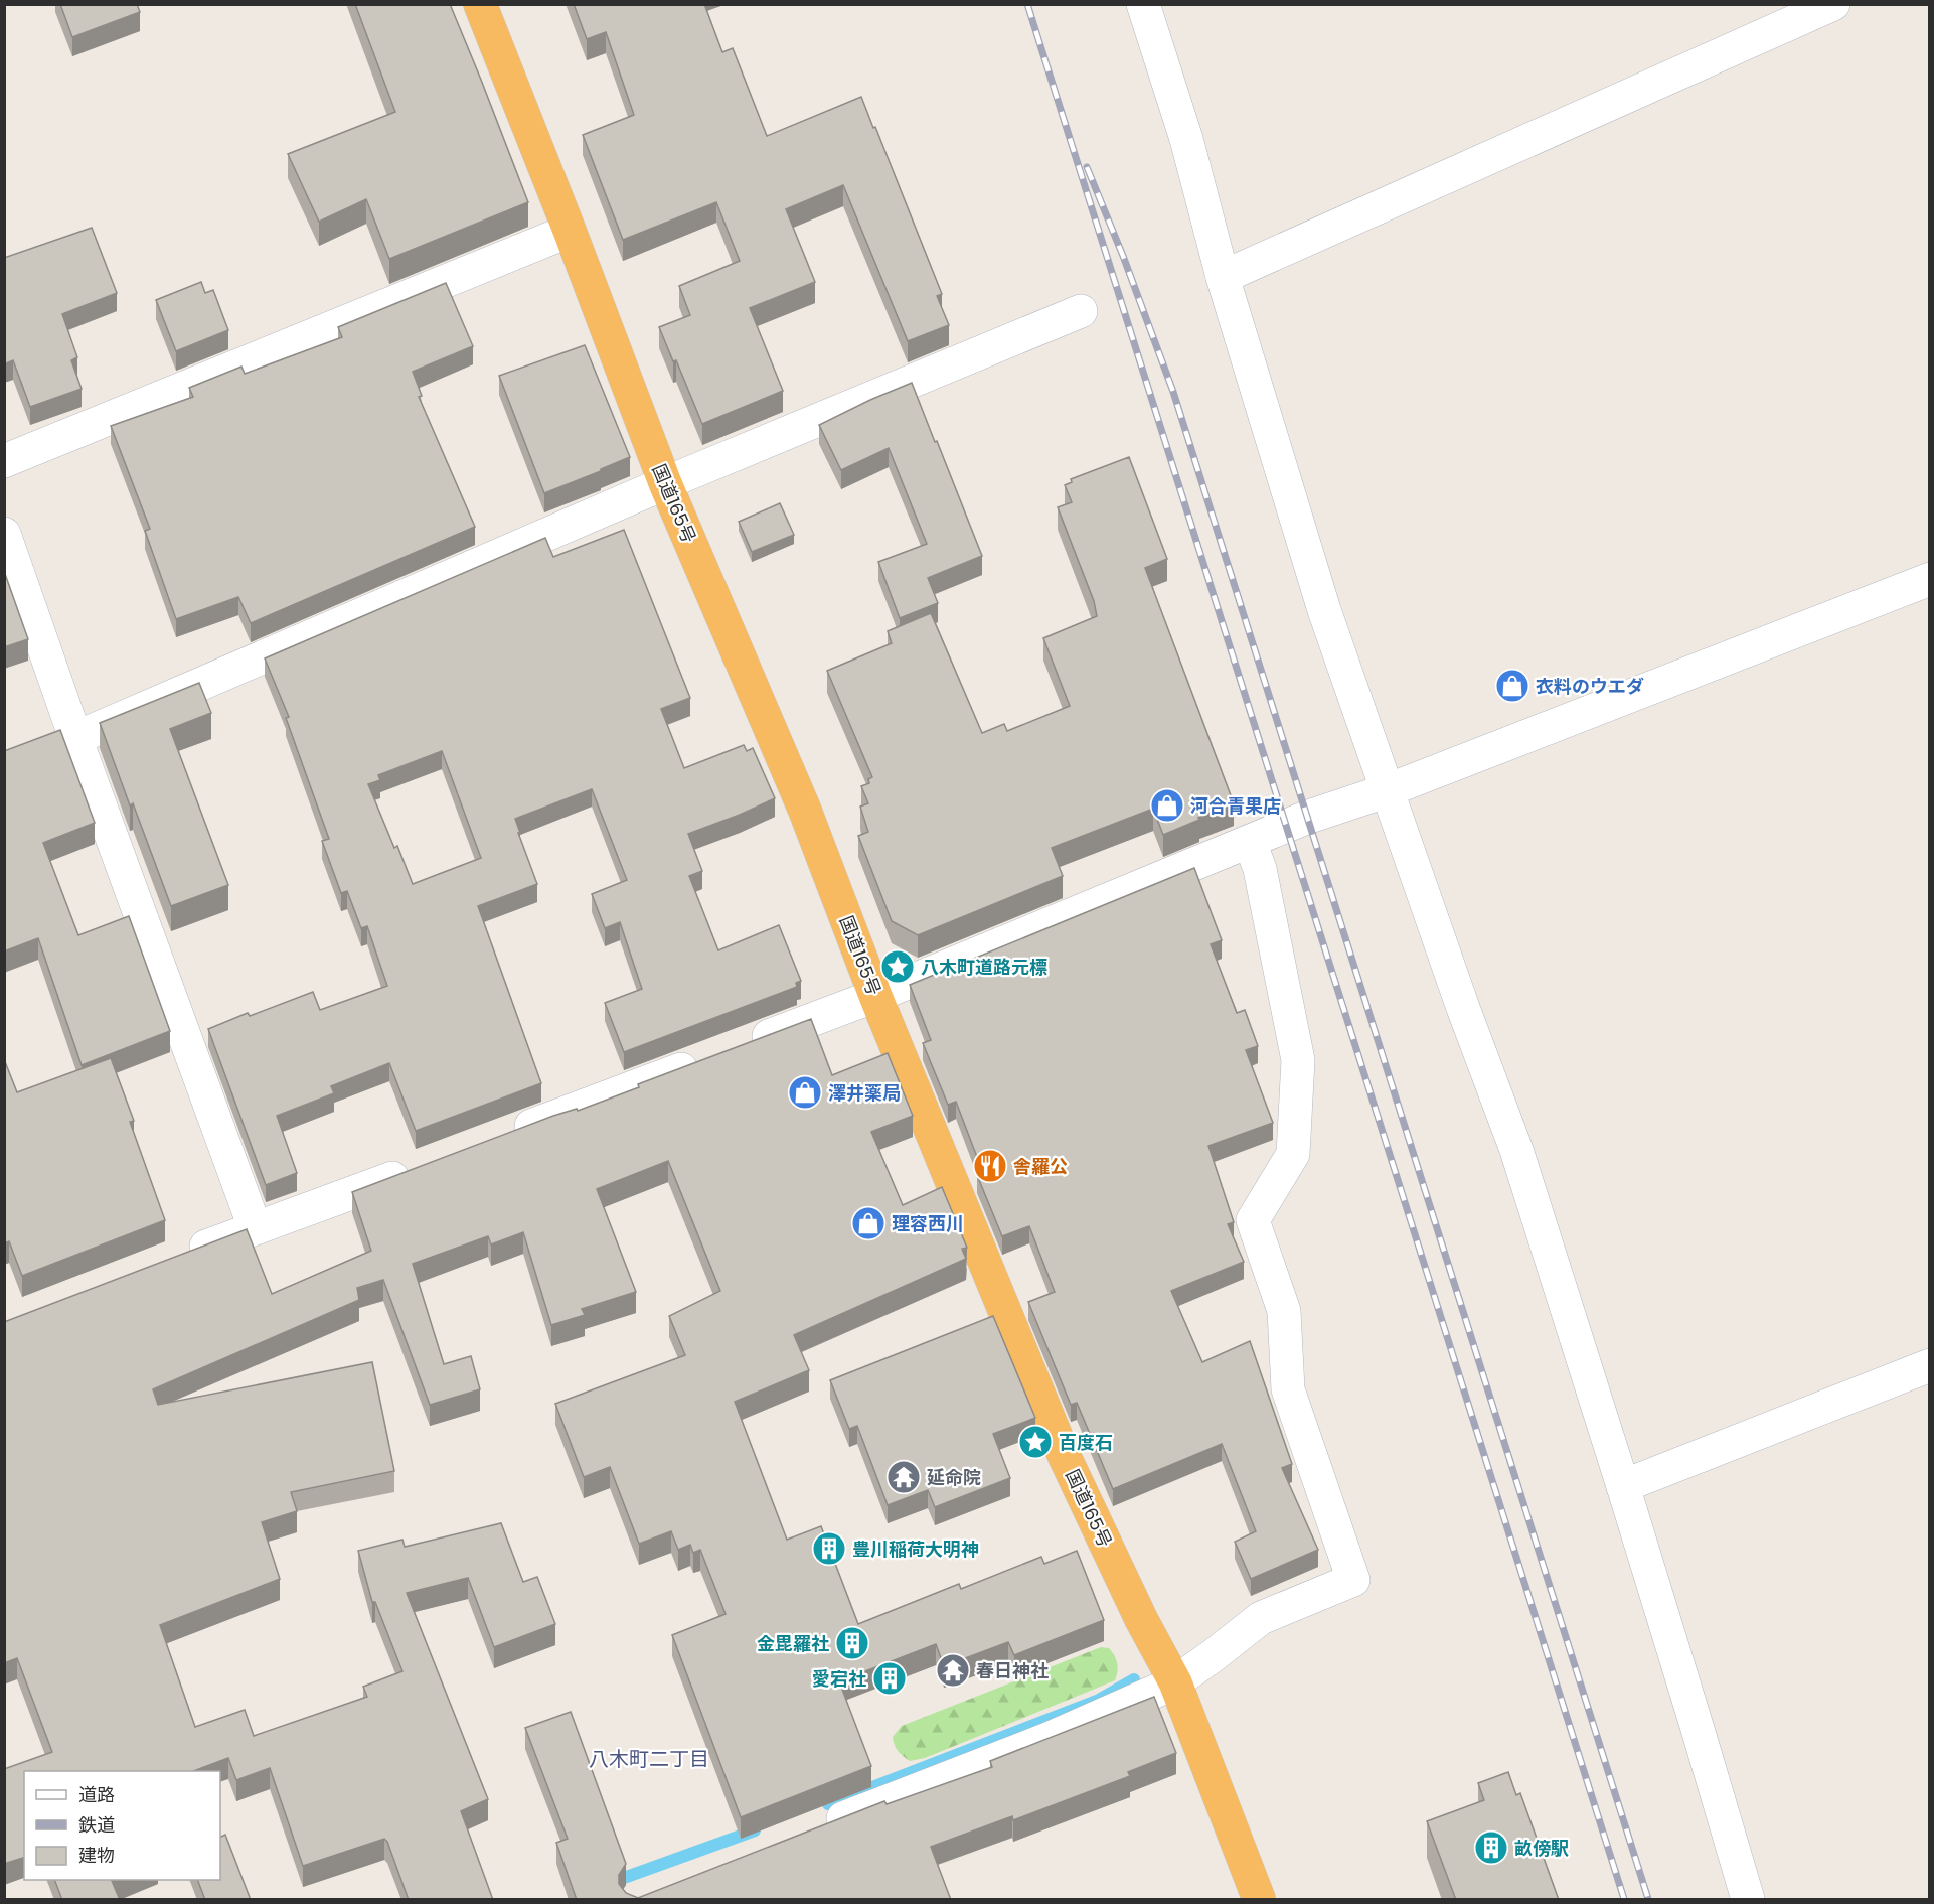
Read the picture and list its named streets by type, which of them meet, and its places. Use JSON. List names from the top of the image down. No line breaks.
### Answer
{"streets":{"highway":["国道165号"]},"districts":["八木町二丁目"],"places":{"shop":["衣料のウエダ","河合青果店","澤井薬局","理容西川"],"place":["八木町道路元標","百度石"],"restaurant":["舎羅公"],"temple":["延命院","春日神社"],"building":["豊川稲荷大明神","金毘羅社","愛宕社","畝傍駅"]},"legend":["道路","鉄道","建物"]}
